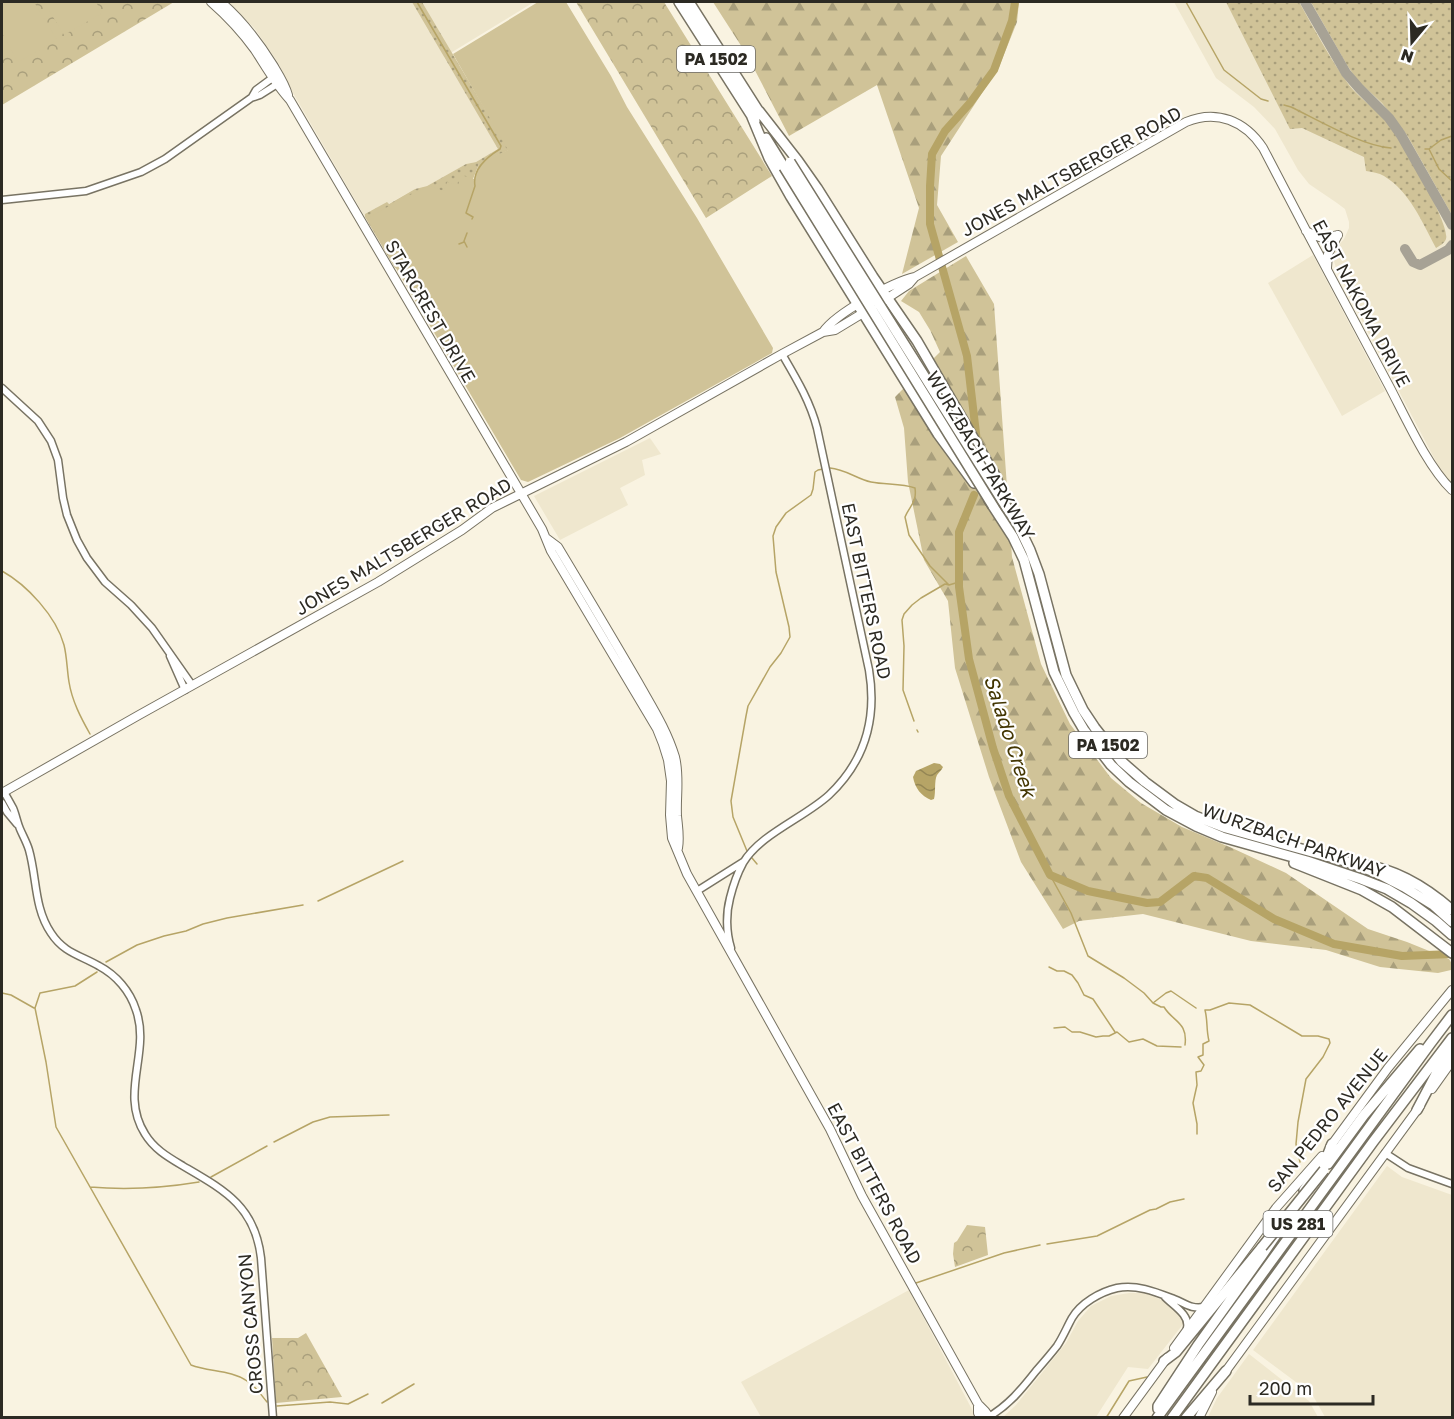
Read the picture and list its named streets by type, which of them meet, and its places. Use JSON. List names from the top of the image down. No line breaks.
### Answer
{"streets":{"highway":["PA 1502","WURZBACH PARKWAY","US 281"],"main road":["JONES MALTSBERGER ROAD","EAST NAKOMA DRIVE","STARCREST DRIVE","EAST BITTERS ROAD","SAN PEDRO AVENUE"],"street":["CROSS CANYON"]},"crossings":[["JONES MALTSBERGER ROAD","EAST NAKOMA DRIVE"],["JONES MALTSBERGER ROAD","STARCREST DRIVE"],["JONES MALTSBERGER ROAD","EAST BITTERS ROAD"],["JONES MALTSBERGER ROAD","CROSS CANYON"],["STARCREST DRIVE","EAST BITTERS ROAD"]],"water":["Salado Creek"],"scale_bar":"200 m","north":"bottom"}
